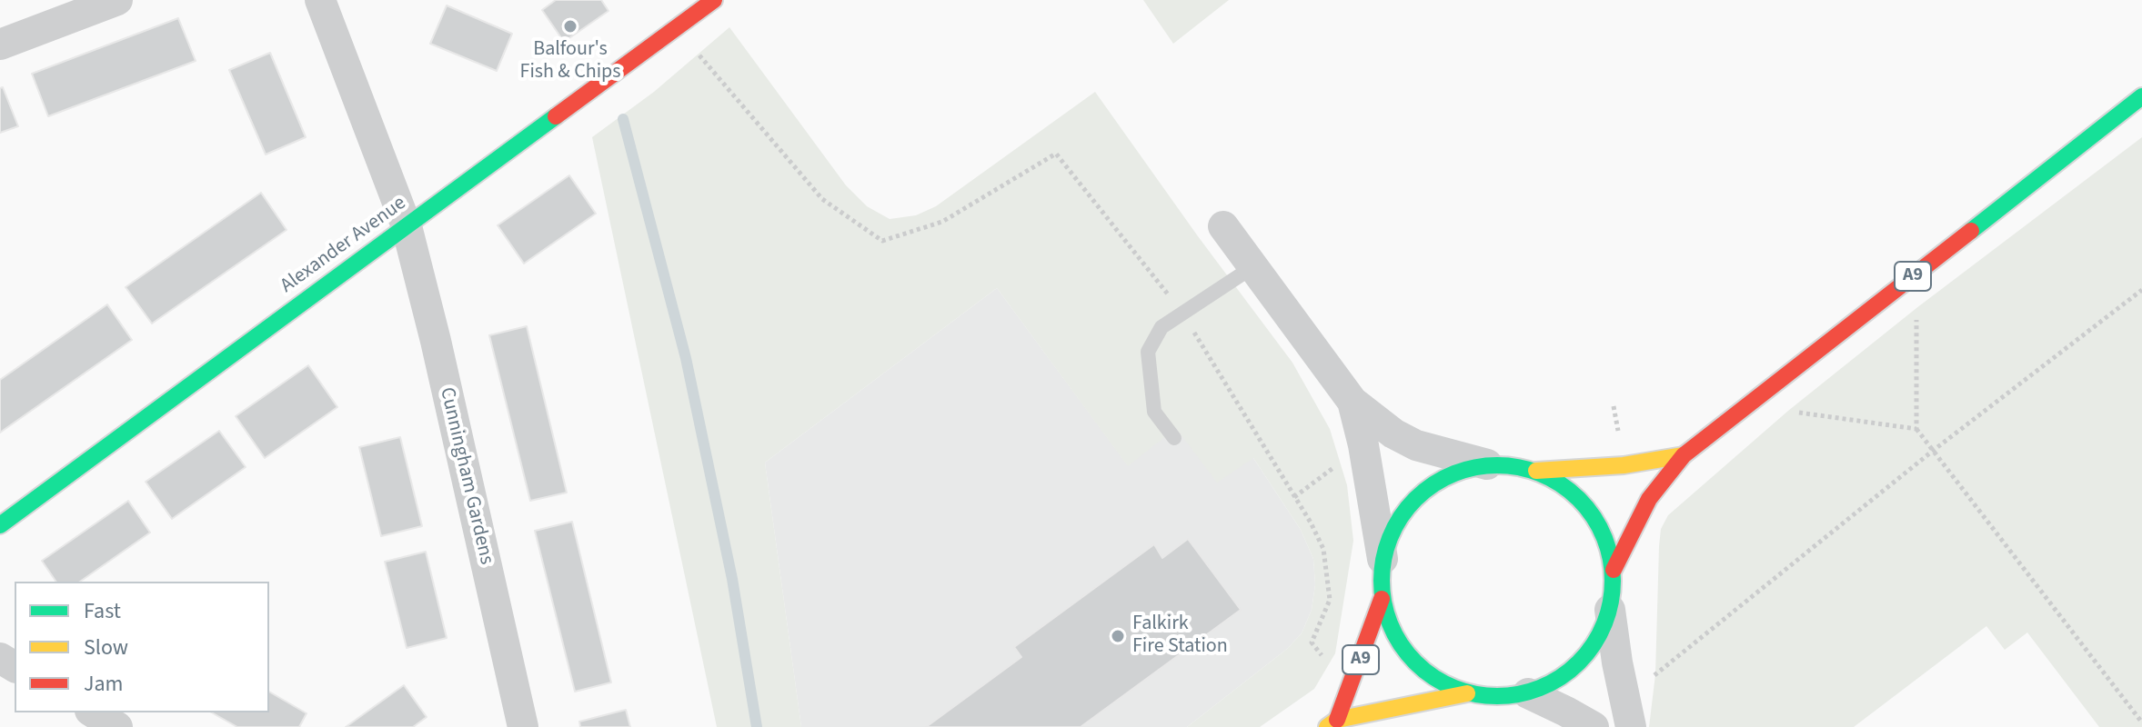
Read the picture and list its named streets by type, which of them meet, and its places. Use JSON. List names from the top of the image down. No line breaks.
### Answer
{"streets":{"main road":["Alexander Avenue","A9"],"street":["Cunningham Gardens"]},"crossings":[["Alexander Avenue","Cunningham Gardens"]],"places":["Balfour's Fish & Chips","Falkirk Fire Station"],"legend":["Fast","Slow","Jam"]}
